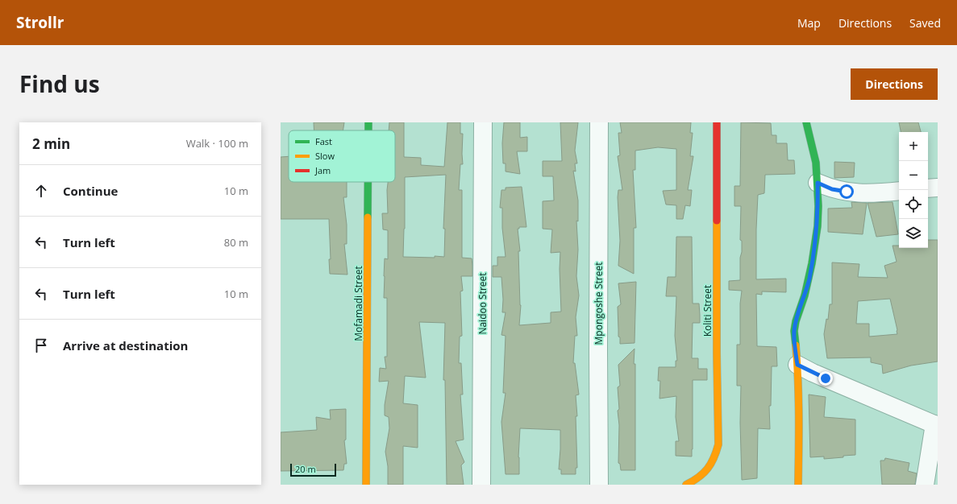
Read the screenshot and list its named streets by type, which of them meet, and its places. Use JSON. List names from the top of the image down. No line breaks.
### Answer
{"streets":{"street":["Mofamadi Street","Naidoo Street","Mpongoshe Street","Koliti Street"]},"legend":["Fast","Slow","Jam"],"scale_bar":"20 m","page":{"header":"Strollr","nav":["Map","Directions","Saved"],"title":"Find us","buttons":"Directions","heading":["2 min","Walk · 100 m"],"map_buttons":["+","−"],"list":[["Continue","10 m"],["Turn left","80 m"],["Turn left","10 m"],"Arrive at destination"],"scale":"20 m"}}
